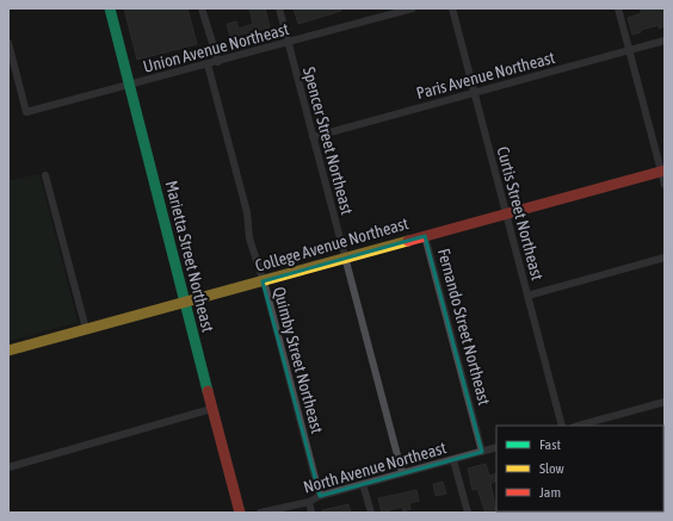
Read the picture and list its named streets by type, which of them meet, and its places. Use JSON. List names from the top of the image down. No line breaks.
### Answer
{"streets":{"street":["Union Avenue Northeast","Paris Avenue Northeast","Spencer Street Northeast","Curtis Street Northeast","College Avenue Northeast","Marietta Street Northeast","Fernando Street Northeast","Quimby Street Northeast","North Avenue Northeast"]},"crossings":[["Union Avenue Northeast","Spencer Street Northeast"],["Union Avenue Northeast","Marietta Street Northeast"],["Union Avenue Northeast","Quimby Street Northeast"],["Paris Avenue Northeast","Spencer Street Northeast"],["Paris Avenue Northeast","Curtis Street Northeast"],["Spencer Street Northeast","College Avenue Northeast"],["Spencer Street Northeast","North Avenue Northeast"],["Curtis Street Northeast","College Avenue Northeast"],["College Avenue Northeast","Marietta Street Northeast"],["College Avenue Northeast","Fernando Street Northeast"],["College Avenue Northeast","Quimby Street Northeast"],["Fernando Street Northeast","North Avenue Northeast"],["Quimby Street Northeast","North Avenue Northeast"]],"legend":["Fast","Slow","Jam"]}
